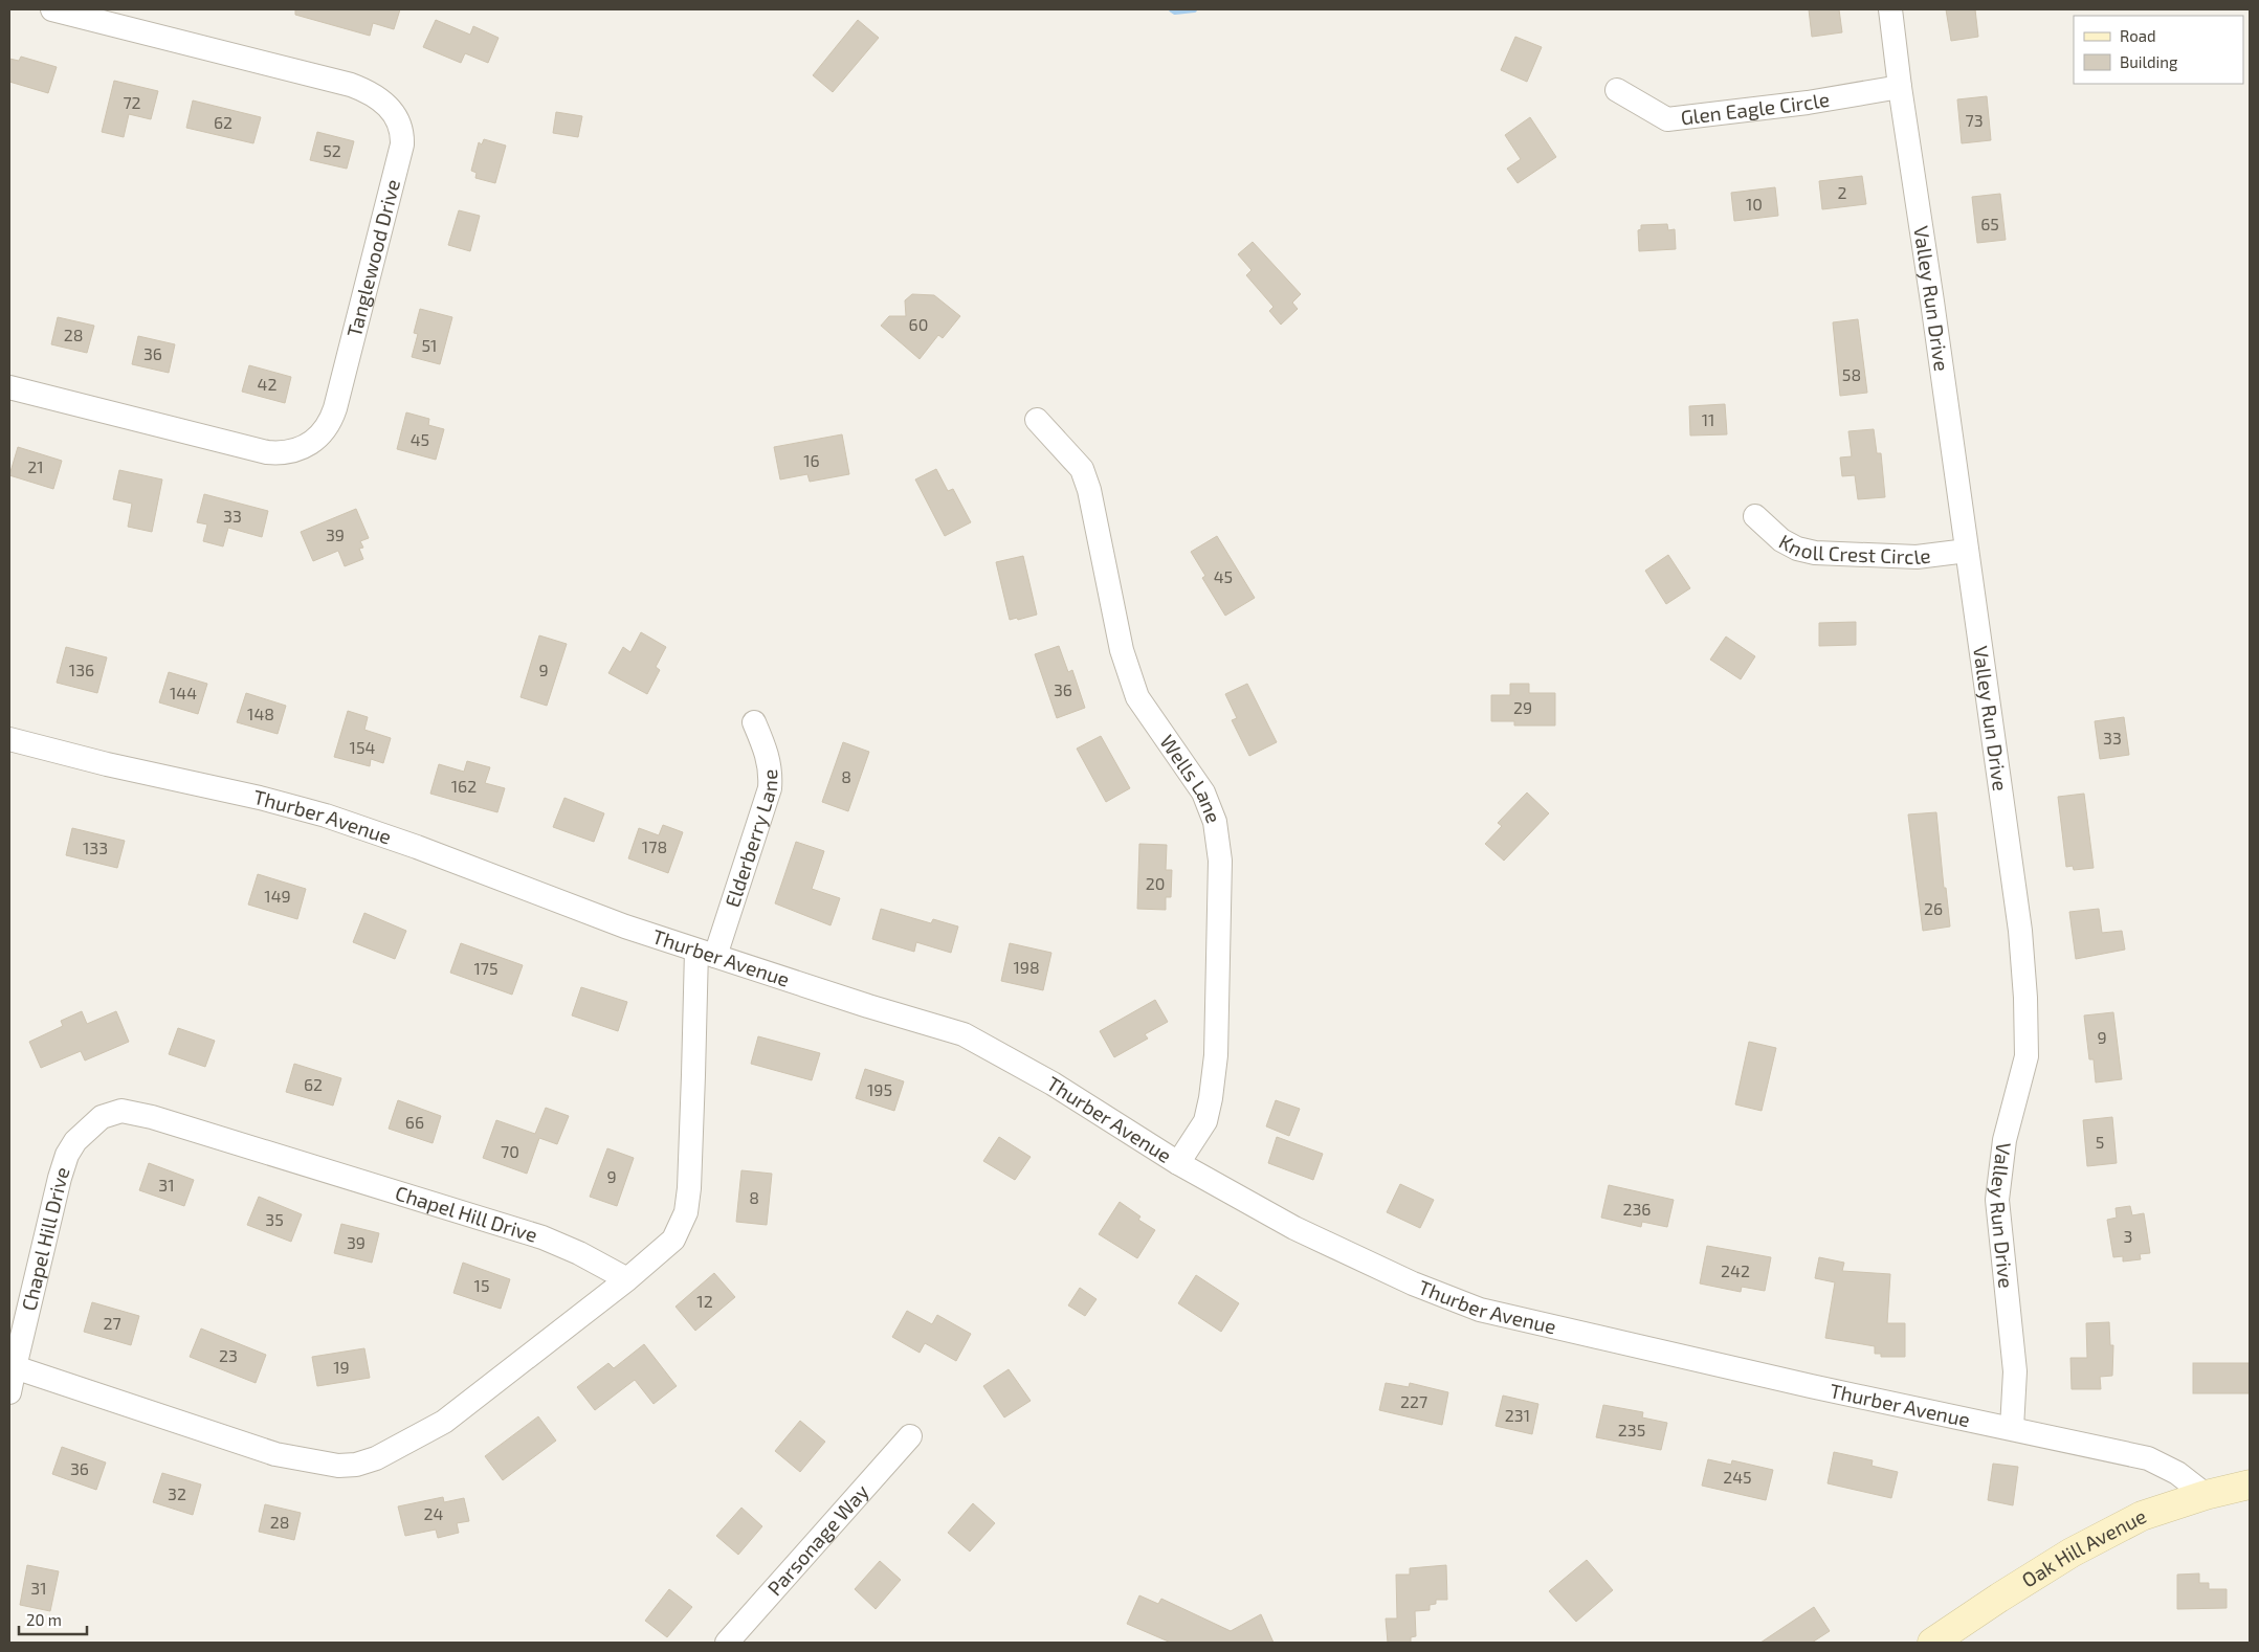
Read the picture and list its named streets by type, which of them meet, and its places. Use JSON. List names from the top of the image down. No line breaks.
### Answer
{"streets":{"main road":["Oak Hill Avenue"],"street":["Glen Eagle Circle","Tanglewood Drive","Valley Run Drive","Knoll Crest Circle","Wells Lane","Thurber Avenue","Elderberry Lane","Chapel Hill Drive","Parsonage Way"]},"crossings":[["Glen Eagle Circle","Valley Run Drive"],["Valley Run Drive","Knoll Crest Circle"],["Valley Run Drive","Thurber Avenue"],["Wells Lane","Thurber Avenue"],["Thurber Avenue","Elderberry Lane"],["Thurber Avenue","Oak Hill Avenue"]],"house_numbers":["72","73","62","52","2","10","65","60","28","51","36","58","42","11","45","16","21","33","39","45","136","9","36","144","29","148","33","154","8","162","178","133","20","149","26","198","175","9","62","195","66","5","70","9","31","8","236","35","3","39","242","15","12","27","23","19","227","231","235","36","245","32","24","28","31"],"legend":["Road","Building"],"scale_bar":"20 m"}
